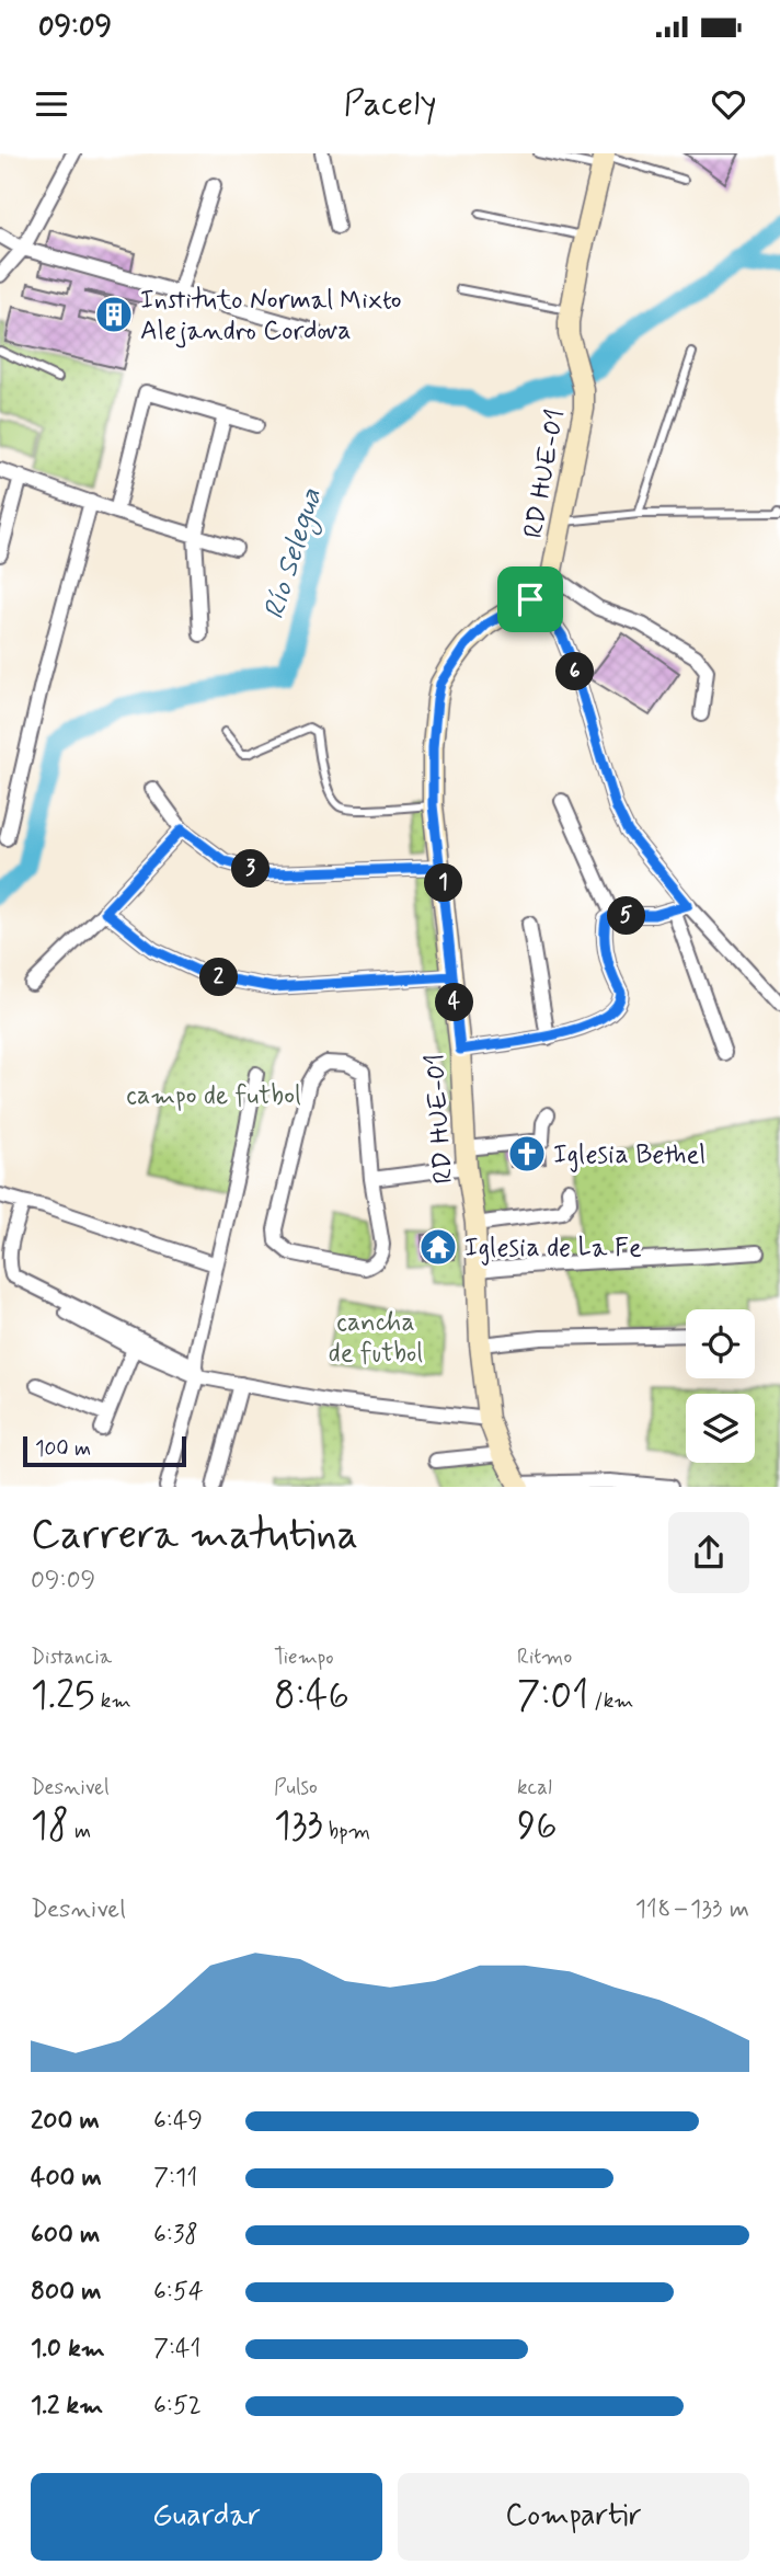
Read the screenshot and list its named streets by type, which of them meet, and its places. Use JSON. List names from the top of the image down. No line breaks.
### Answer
{"streets":{"street":["RD HUE-01"]},"water":["Río Selegua"],"parks":["campo de futbol","cancha de futbol"],"places":{"building":["Instituto Normal Mixto Alejandro Cordova"],"church":["Iglesia Bethel"],"temple":["Iglesia de La Fe"]},"scale_bar":"100 m","page":{"status":"09:09","header":"Pacely","pins":["6","3","1","5","2","4"],"scale":"100 m","heading":["Carrera matutina","09:09"],"stats":[["Distancia","1.25 km"],["Tiempo","8:46"],["Ritmo","7:01 /km"],["Desnivel","18 m"],["Pulso","133 bpm"],["kcal","96"]],"chart":["Desnivel","118–133 m"],"list":[{"name":"200 m","note":"6:49"},{"name":"400 m","note":"7:11"},{"name":"600 m","note":"6:38"},{"name":"800 m","note":"6:54"},{"name":"1.0 km","note":"7:41"},{"name":"1.2 km","note":"6:52"}],"buttons":["Guardar","Compartir"]}}
